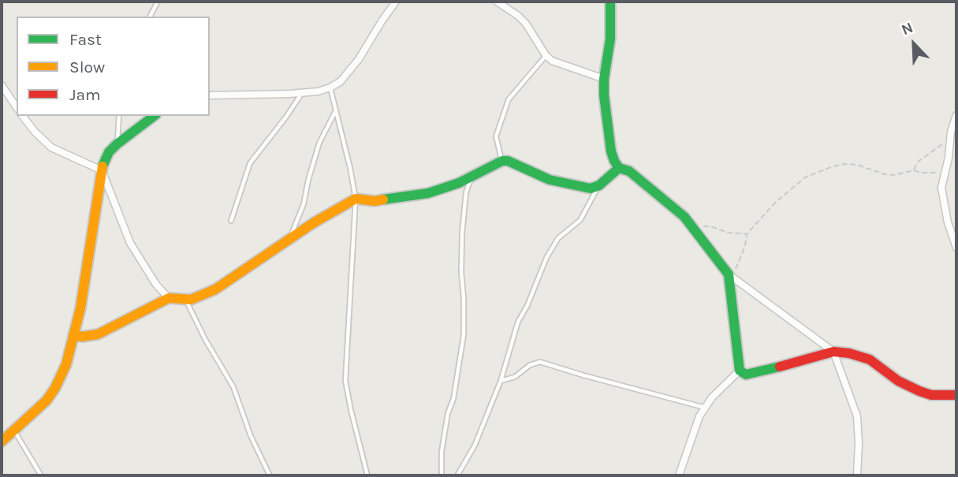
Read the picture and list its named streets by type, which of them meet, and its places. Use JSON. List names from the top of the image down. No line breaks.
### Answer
{"legend":["Fast","Slow","Jam"],"north":"top left"}
